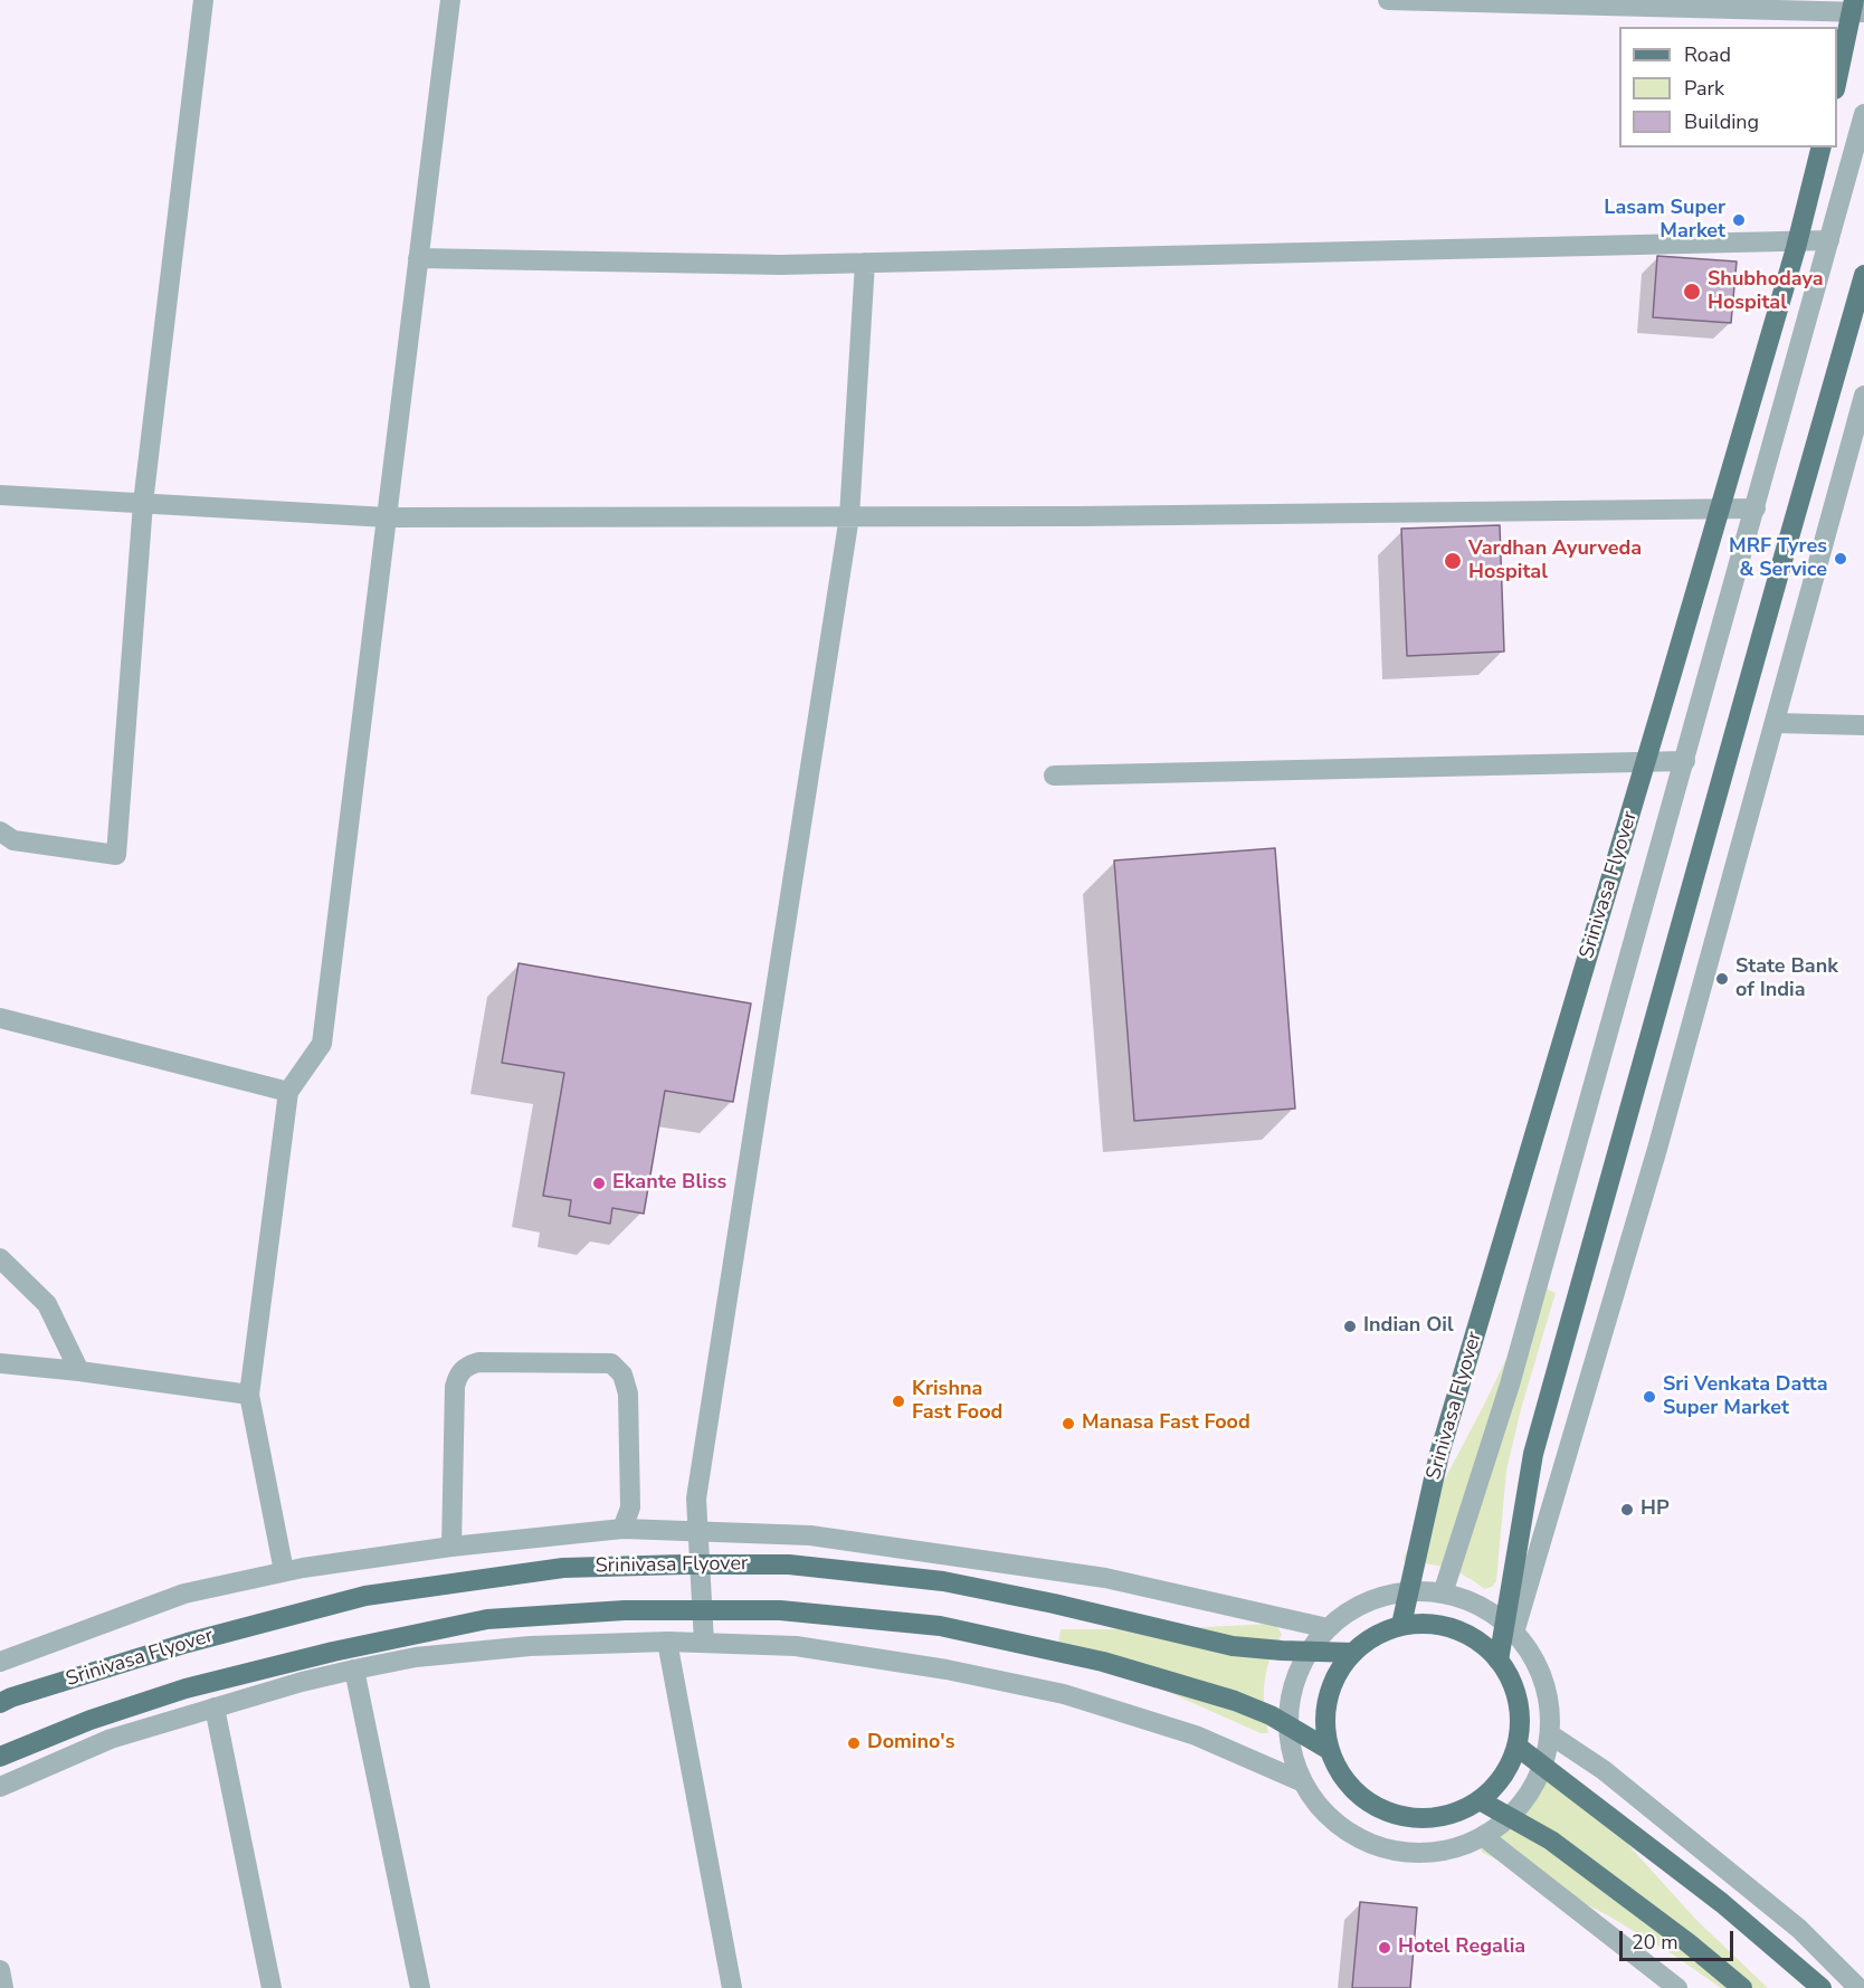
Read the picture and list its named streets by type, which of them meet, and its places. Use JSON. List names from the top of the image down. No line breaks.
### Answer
{"streets":{"main road":["Srinivasa Flyover"]},"places":["Lasam Super Market","Shubhodaya Hospital","MRF Tyres & Service","Vardhan Ayurveda Hospital","State Bank of India","Ekante Bliss","Indian Oil","Sri Venkata Datta Super Market","Krishna Fast Food","Manasa Fast Food","HP","Domino's","Hotel Regalia"],"legend":["Road","Park","Building"],"scale_bar":"20 m"}
